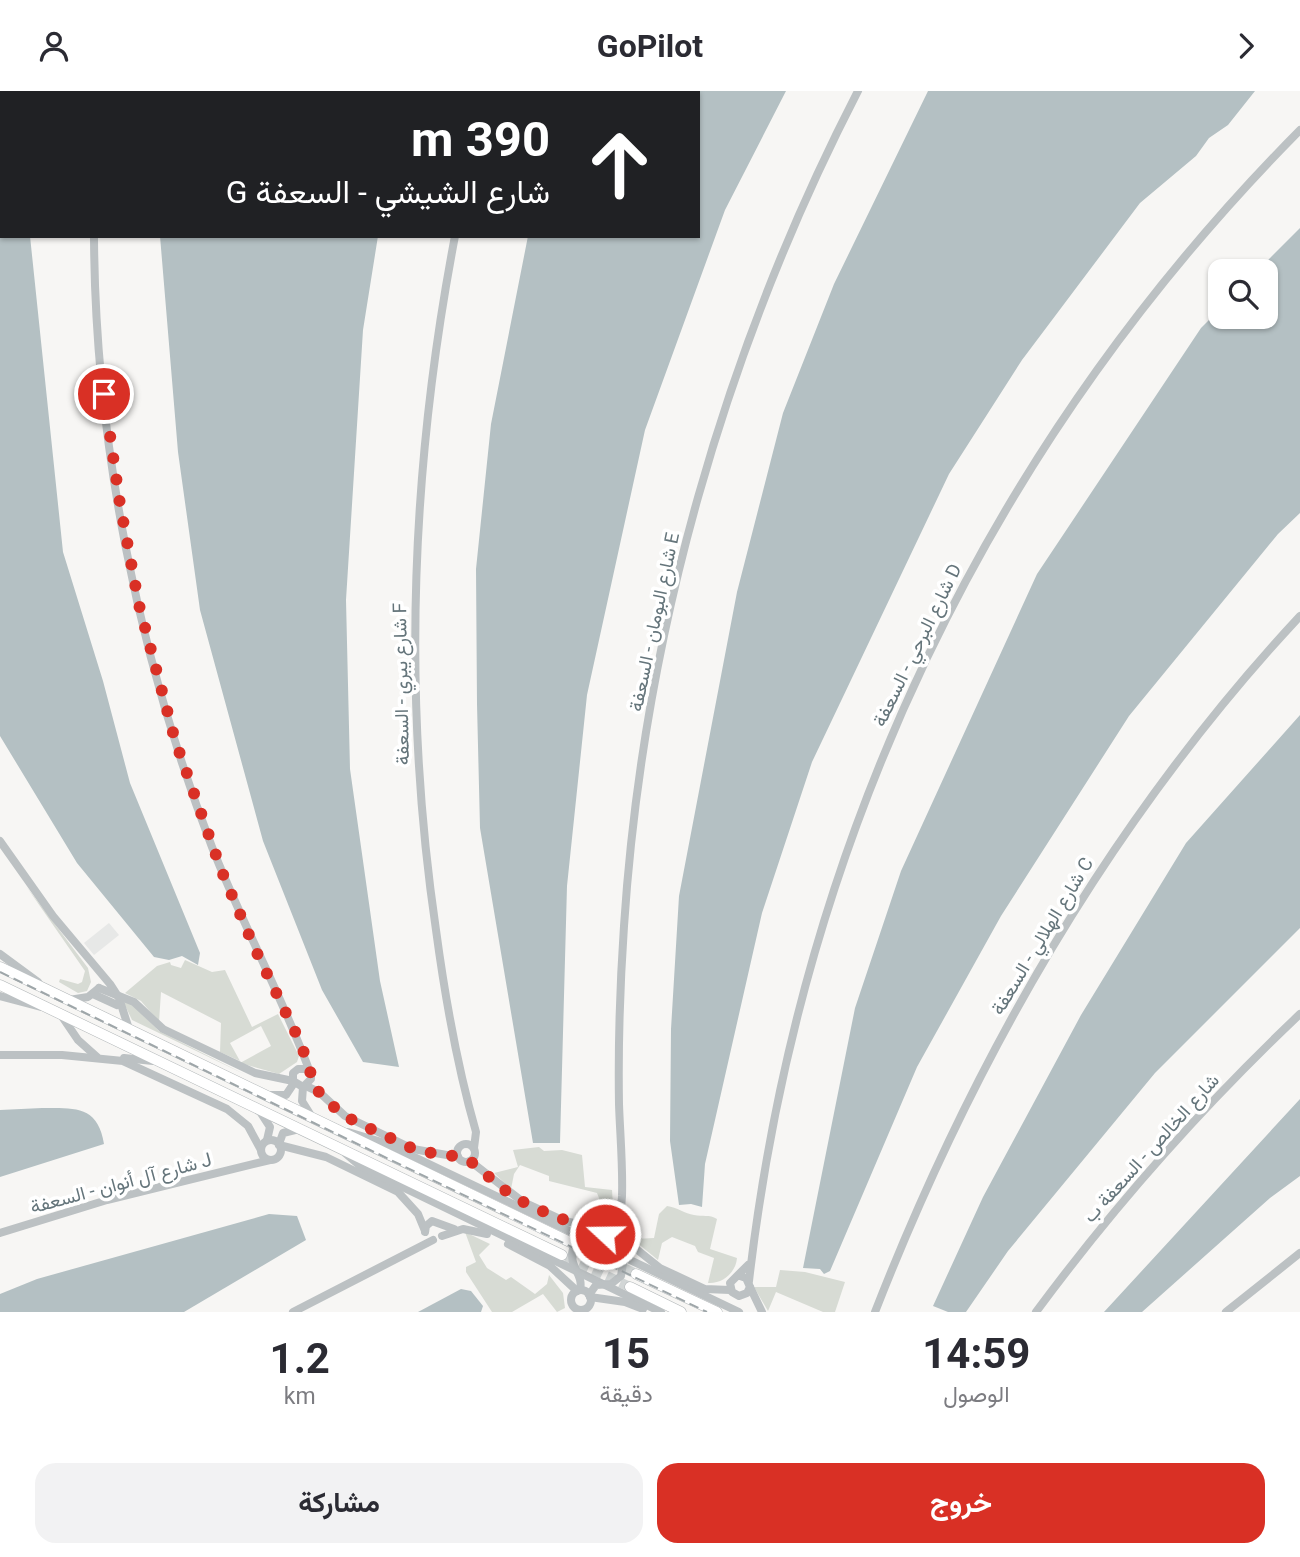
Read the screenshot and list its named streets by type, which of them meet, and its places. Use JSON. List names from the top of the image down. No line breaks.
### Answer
{"streets":{"street":["شارع البومان - السعفة E","شارع البرحي - السعفة D","شارع يبري - السعفة F","شارع الهلالي - السعفة C","شارع الخالص - السعفة ب","شارع آل أنوان - السعفة J"]},"page":{"header":"GoPilot","turn":["390 m","شارع الشيشي - السعفة G"],"eta":["14:59","الوصول","15","دقيقة","1.2","km"],"buttons":["خروج","مشاركة"]}}
